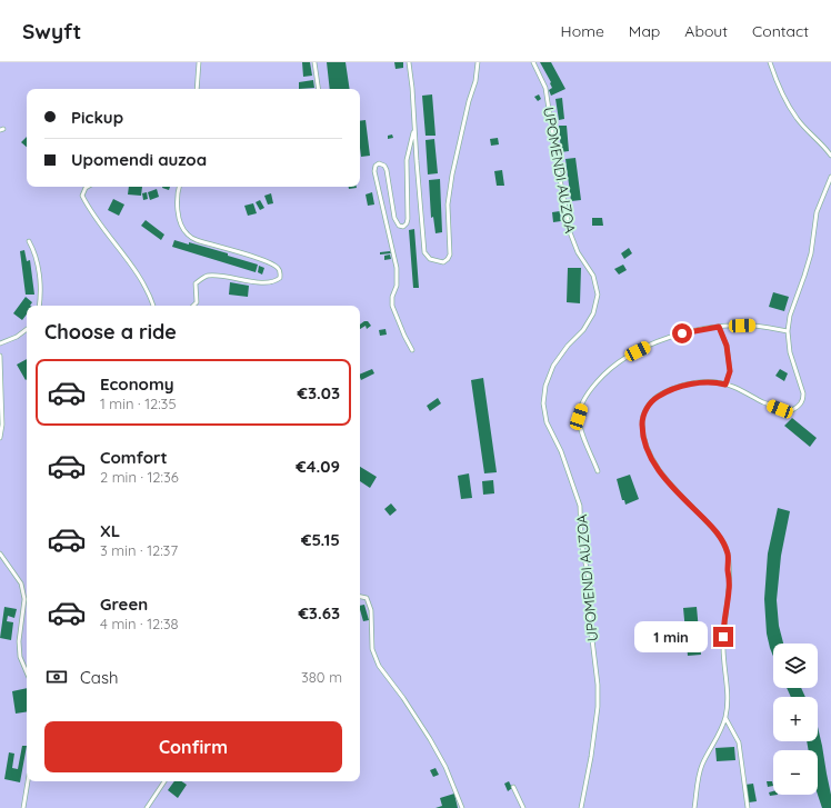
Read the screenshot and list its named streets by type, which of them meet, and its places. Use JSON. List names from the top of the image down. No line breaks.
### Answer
{"streets":{"lane":["UPOMENDI AUZOA"]},"page":{"header":"Swyft","nav":["Home","Map","About","Contact"],"banner":["Pickup","Upomendi auzoa"],"heading":"Choose a ride","list":[{"name":"Economy","note":"1 min · 12:35","value":"€3.03"},{"name":"Comfort","note":"2 min · 12:36","value":"€4.09"},{"name":"XL","note":"3 min · 12:37","value":"€5.15"},{"name":"Green","note":"4 min · 12:38","value":"€3.63"}],"bubble":"1 min","map_buttons":["+","−"],"pay":["Cash","380 m"],"buttons":"Confirm"}}
